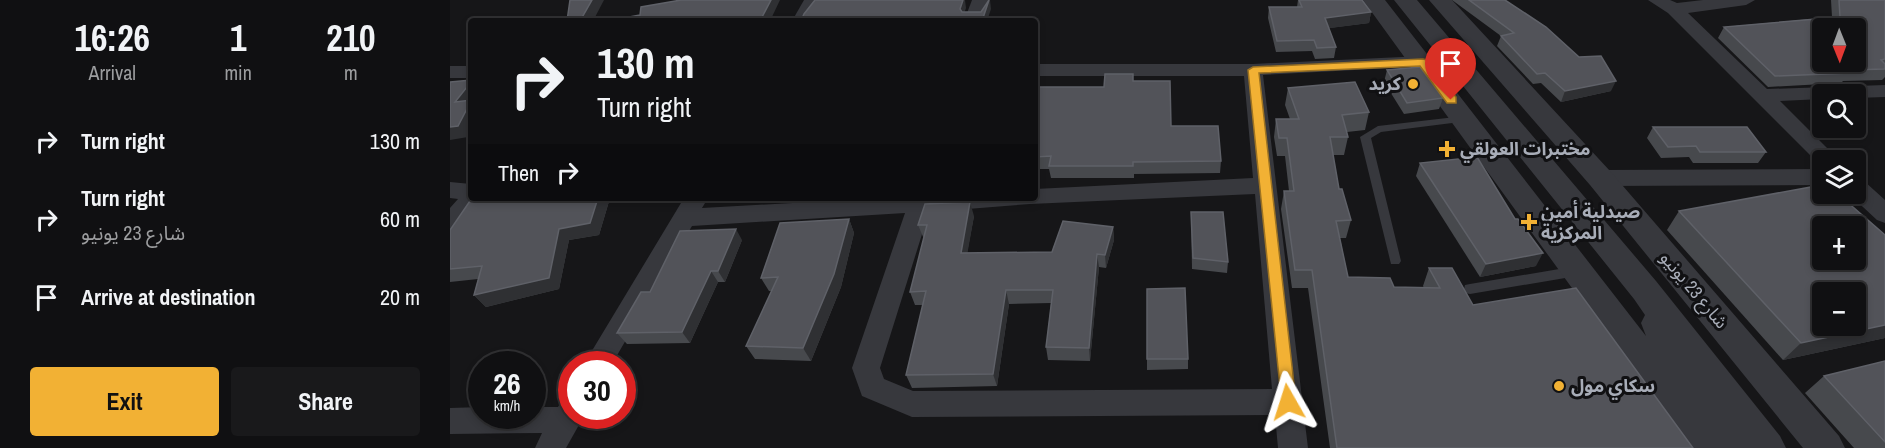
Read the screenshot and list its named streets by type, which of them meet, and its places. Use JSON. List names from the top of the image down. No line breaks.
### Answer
{"streets":{"street":["شارع 23 يونيو"]},"places":{"other":["كريد","سكاي مول"],"health":["مختبرات العولقي","صيدلية أمين المركزية"]},"north":"bottom","page":{"eta":["16:26","Arrival","1","min","210","m"],"map_buttons":["+","−"],"turn":["130 m","Turn right"],"list":[{"name":"Turn right","value":"130 m"},{"name":"Turn right","note":"شارع 23 يونيو","value":"60 m"},{"name":"Arrive at destination","value":"20 m"}],"then":"Then","speed":"26 km/h","limit":"30","buttons":["Exit","Share"]}}
